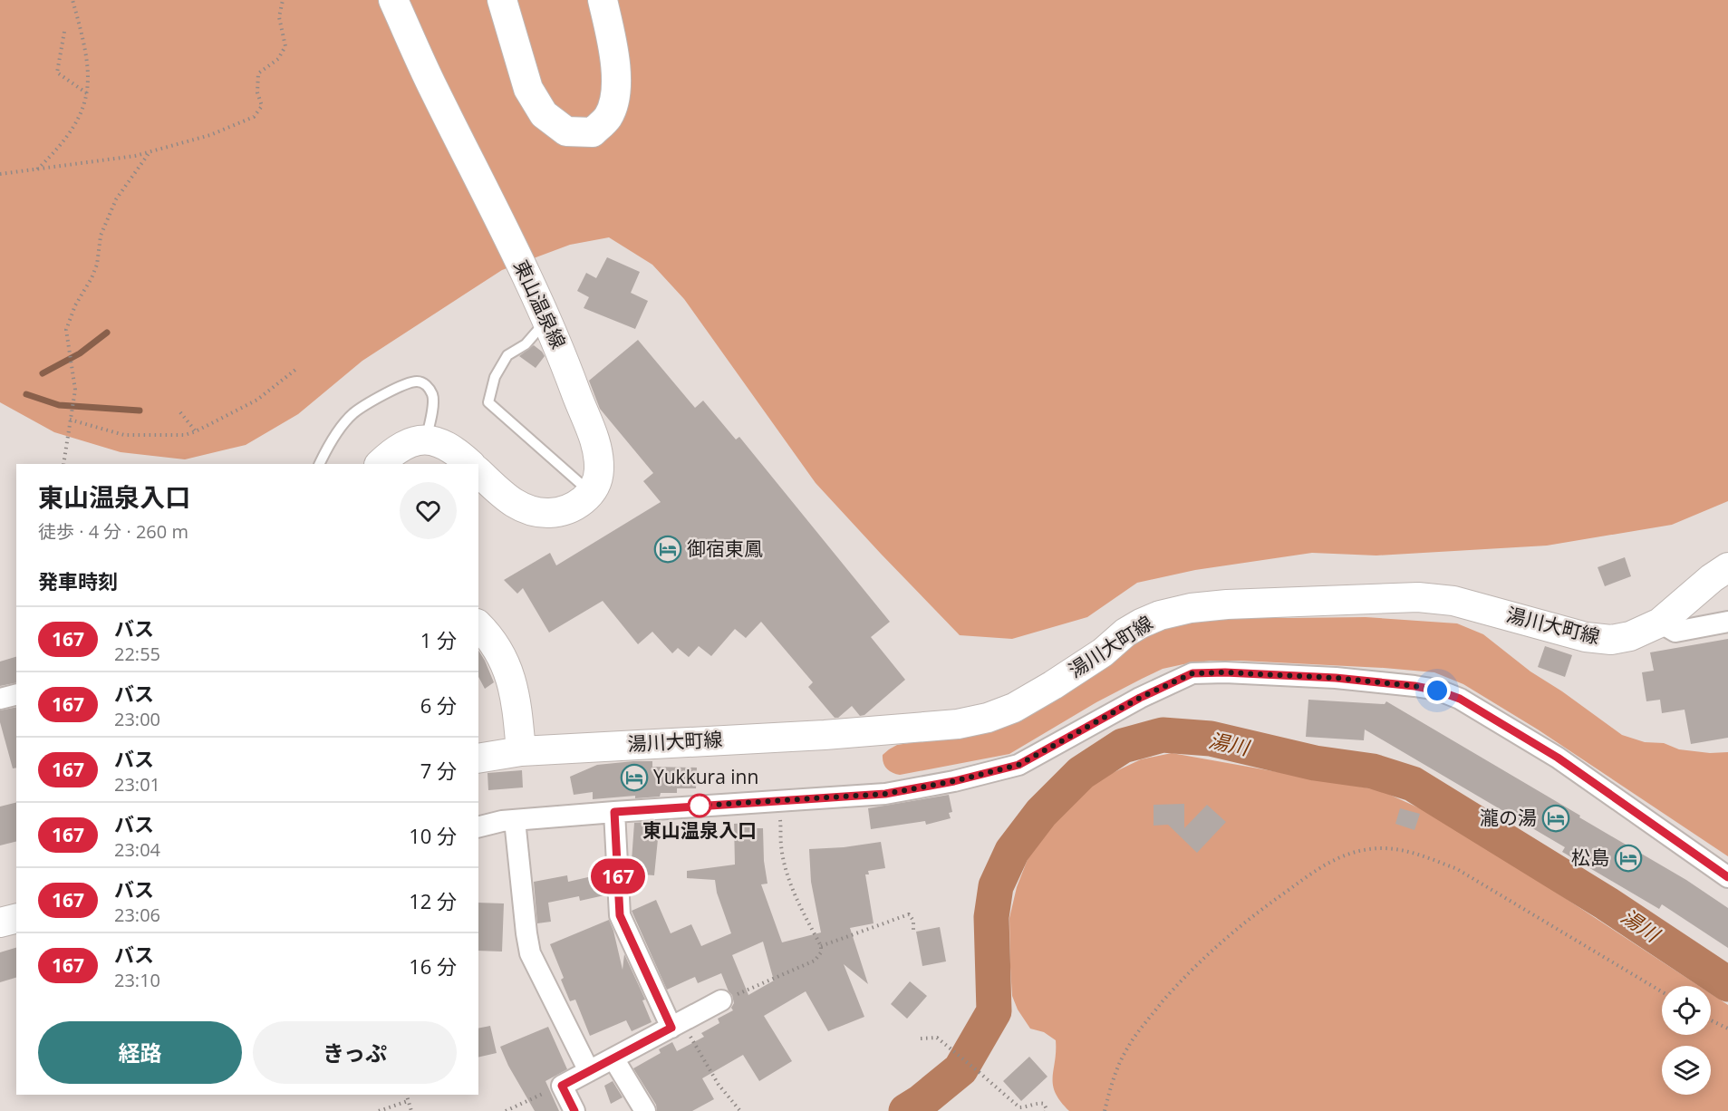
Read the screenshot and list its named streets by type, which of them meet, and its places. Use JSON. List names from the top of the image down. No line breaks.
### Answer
{"streets":{"main road":["東山温泉線","湯川大町線"]},"water":["湯川"],"places":{"hotel":["御宿東鳳","Yukkura inn","瀧の湯","松島"],"other":["東山温泉入口"]},"lines":["bus line 167"],"page":{"on_map":"167","heading":[["東山温泉入口","徒歩 · 4 分 · 260 m"],"発車時刻"],"list":[{"mark":"167","name":"バス","note":"22:55","value":"1 分"},{"mark":"167","name":"バス","note":"23:00","value":"6 分"},{"mark":"167","name":"バス","note":"23:01","value":"7 分"},{"mark":"167","name":"バス","note":"23:04","value":"10 分"},{"mark":"167","name":"バス","note":"23:06","value":"12 分"},{"mark":"167","name":"バス","note":"23:10","value":"16 分"}],"buttons":["経路","きっぷ"]}}
